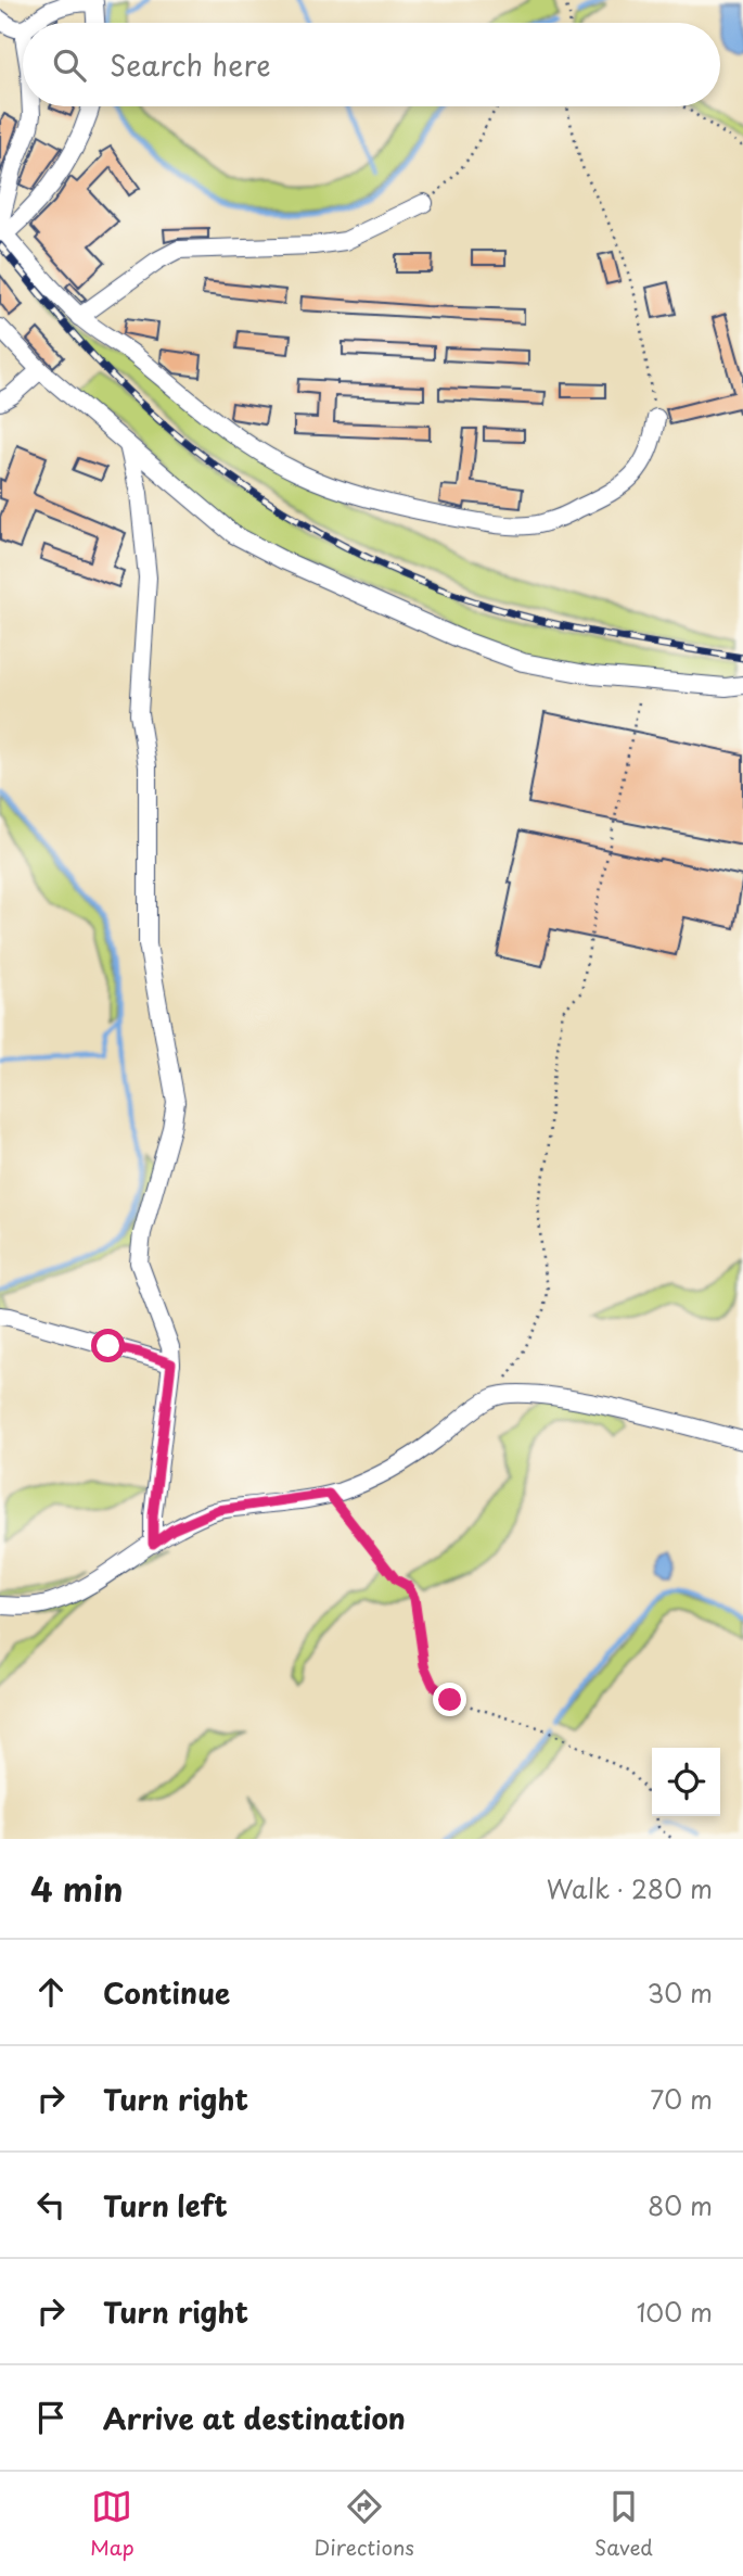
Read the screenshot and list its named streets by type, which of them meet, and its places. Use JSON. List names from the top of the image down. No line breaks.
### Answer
{"page":{"search":"Search here","heading":["4 min","Walk · 280 m"],"list":[["Continue","30 m"],["Turn right","70 m"],["Turn left","80 m"],["Turn right","100 m"],"Arrive at destination"],"nav":["Map","Directions","Saved"]}}
